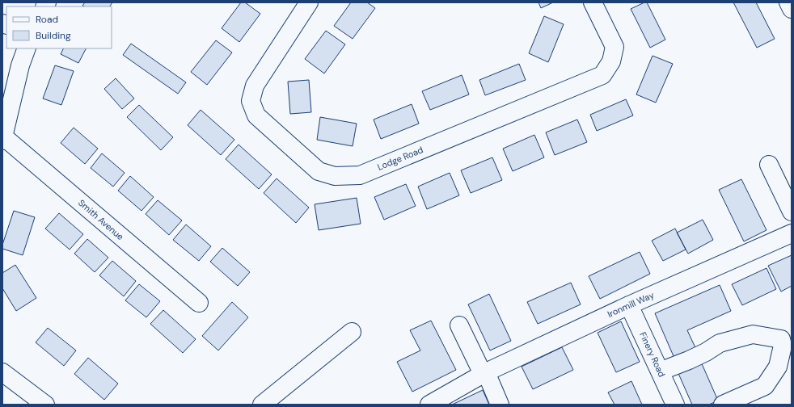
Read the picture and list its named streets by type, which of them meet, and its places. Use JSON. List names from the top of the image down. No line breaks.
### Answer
{"streets":{"street":["Lodge Road","Smith Avenue","Ironmill Way","Finery Road"]},"crossings":[["Ironmill Way","Finery Road"]],"legend":["Road","Building"]}
